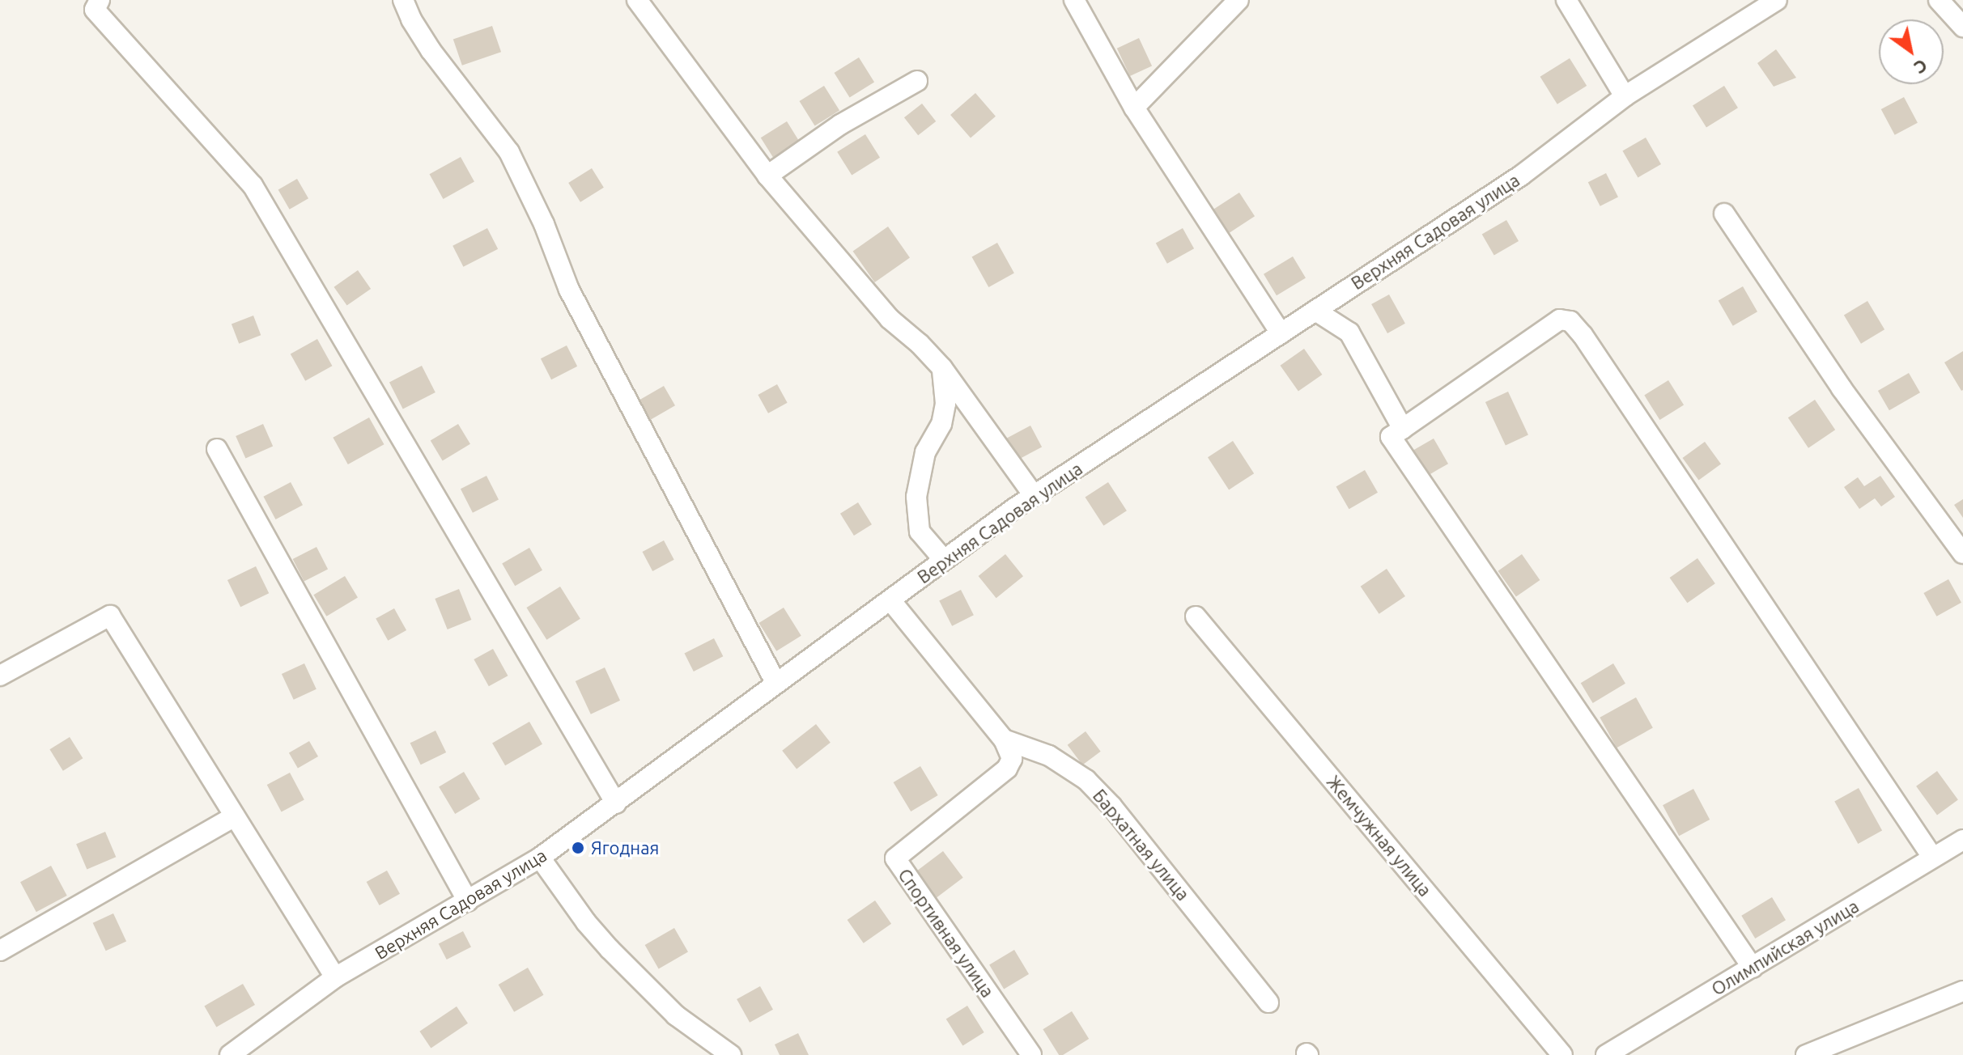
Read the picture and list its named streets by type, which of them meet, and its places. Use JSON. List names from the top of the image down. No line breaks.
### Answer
{"streets":{"street":["Верхняя Садовая улица","Жемчужная улица","Бархатная улица","Спортивная улица","Олимпийская улица"]},"crossings":[["Бархатная улица","Спортивная улица"]],"places":["Ягодная"],"north":"bottom right"}
